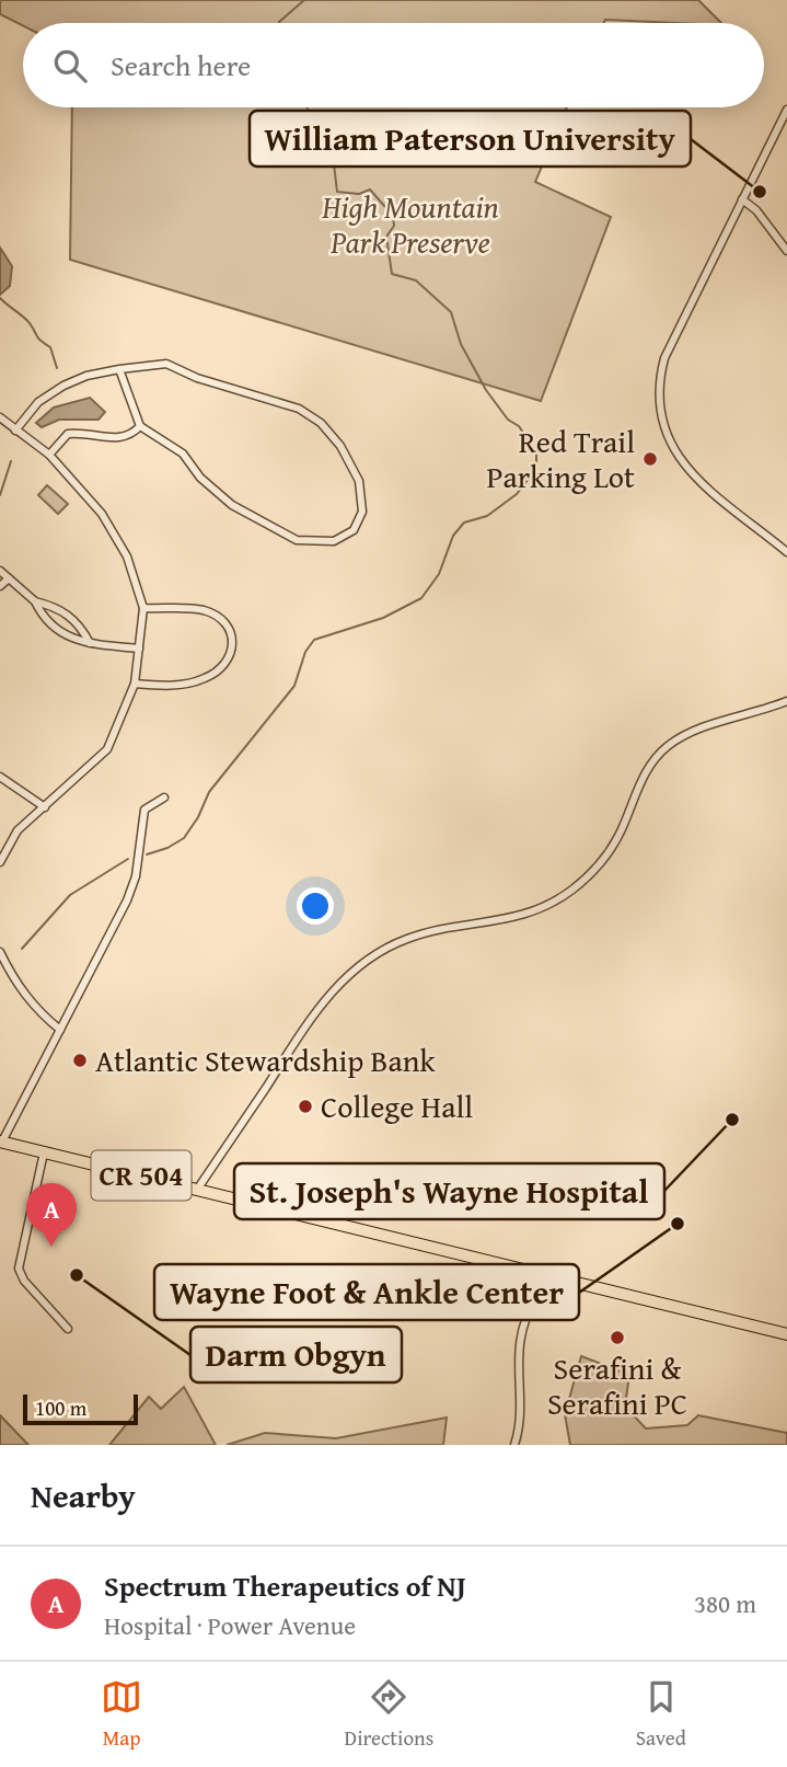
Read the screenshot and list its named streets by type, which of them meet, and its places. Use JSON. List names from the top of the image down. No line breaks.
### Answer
{"streets":{"main road":["CR 504"]},"parks":["High Mountain Park Preserve"],"places":["William Paterson University","Red Trail Parking Lot","Atlantic Stewardship Bank","College Hall","St. Joseph's Wayne Hospital","Wayne Foot & Ankle Center","Darm Obgyn","Serafini & Serafini PC"],"scale_bar":"100 m","page":{"search":"Search here","pins":"A","scale":"100 m","heading":"Nearby","list":[{"mark":"A","name":"Spectrum Therapeutics of NJ","note":"Hospital · Power Avenue","value":"380 m"}],"nav":["Map","Directions","Saved"]}}
